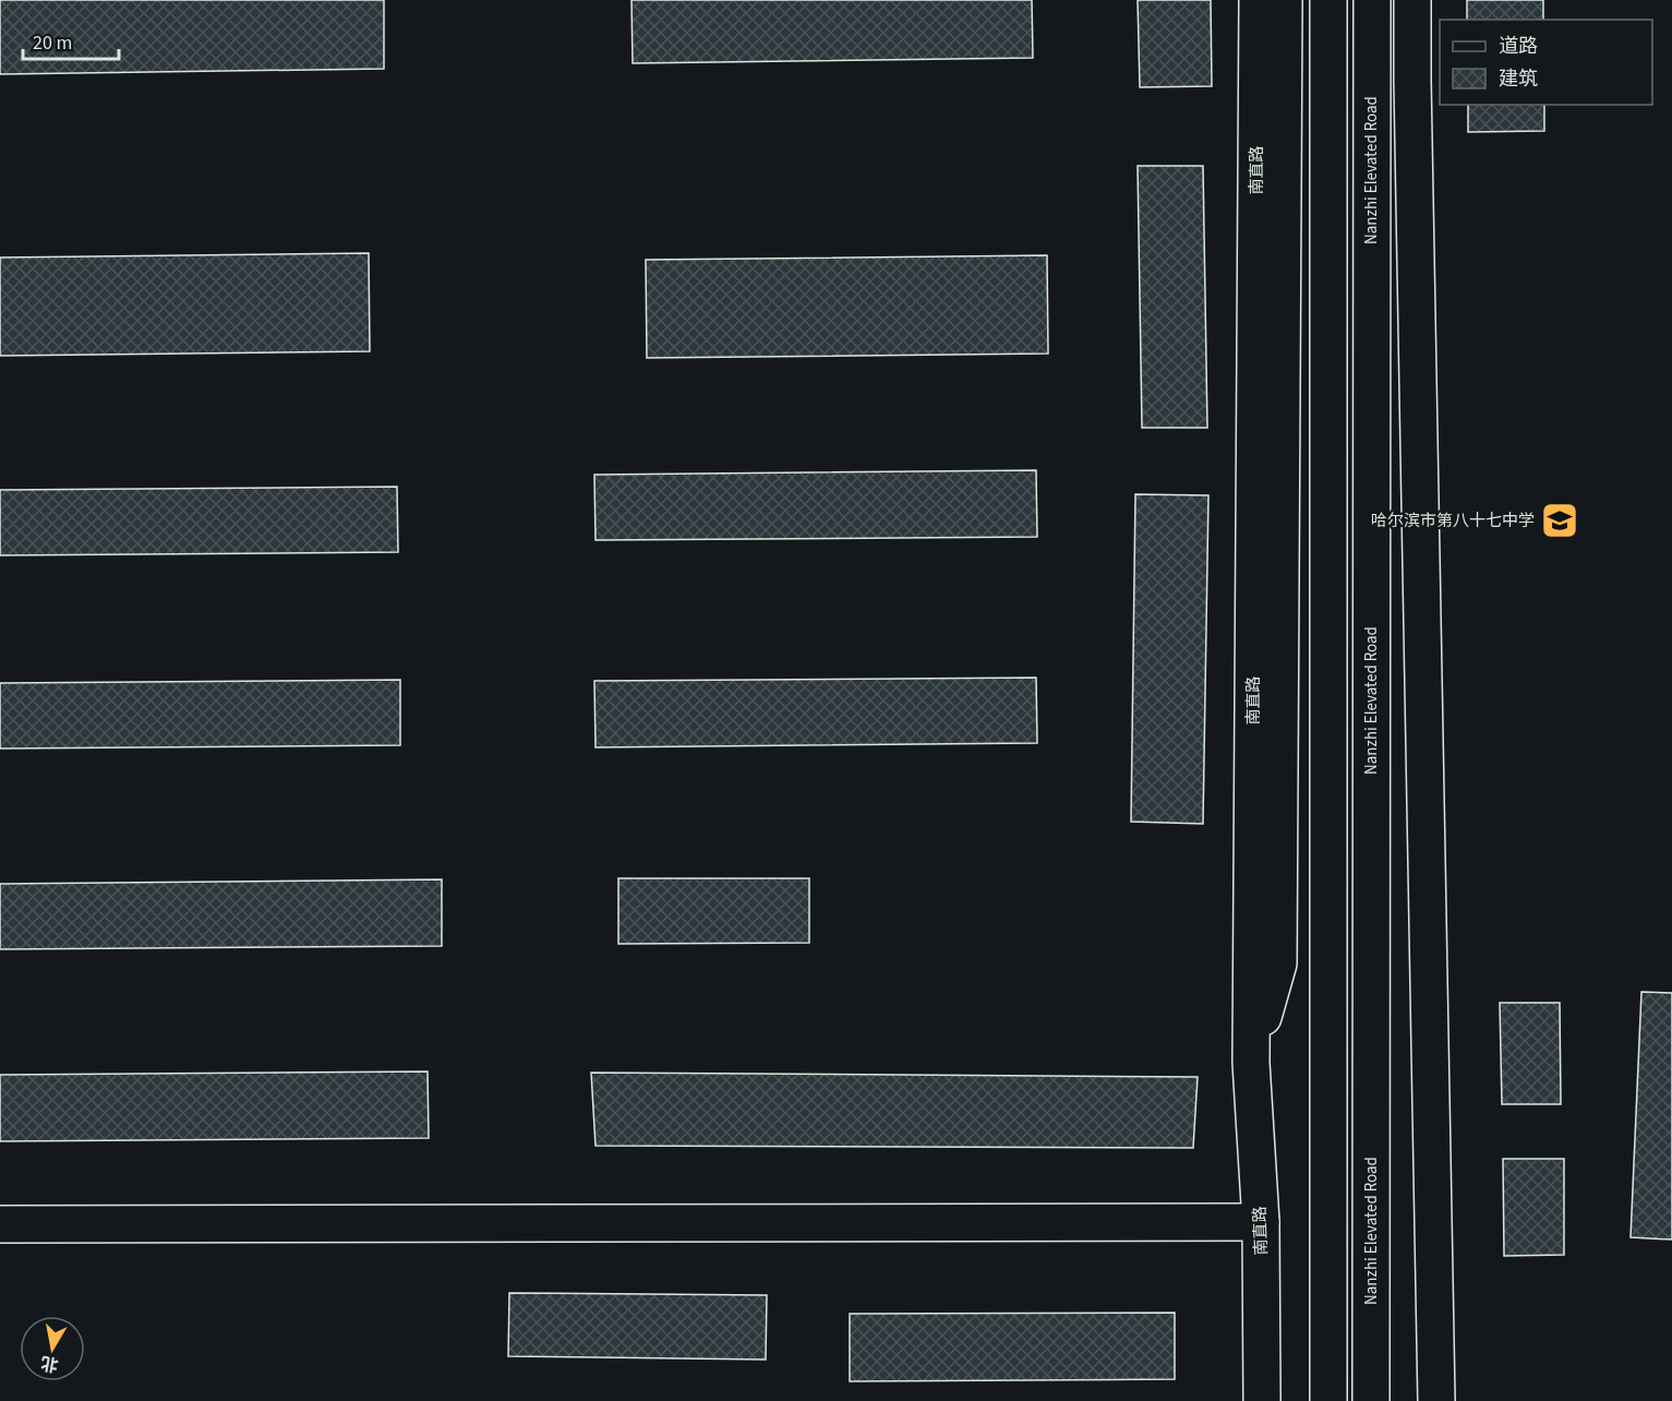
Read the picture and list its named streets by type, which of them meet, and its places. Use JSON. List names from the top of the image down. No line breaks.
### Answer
{"streets":{"main road":["南直路","Nanzhi Elevated Road"]},"places":{"school or university":["哈尔滨市第八十七中学"]},"legend":["道路","建筑"],"scale_bar":"20 m","north":"bottom"}
